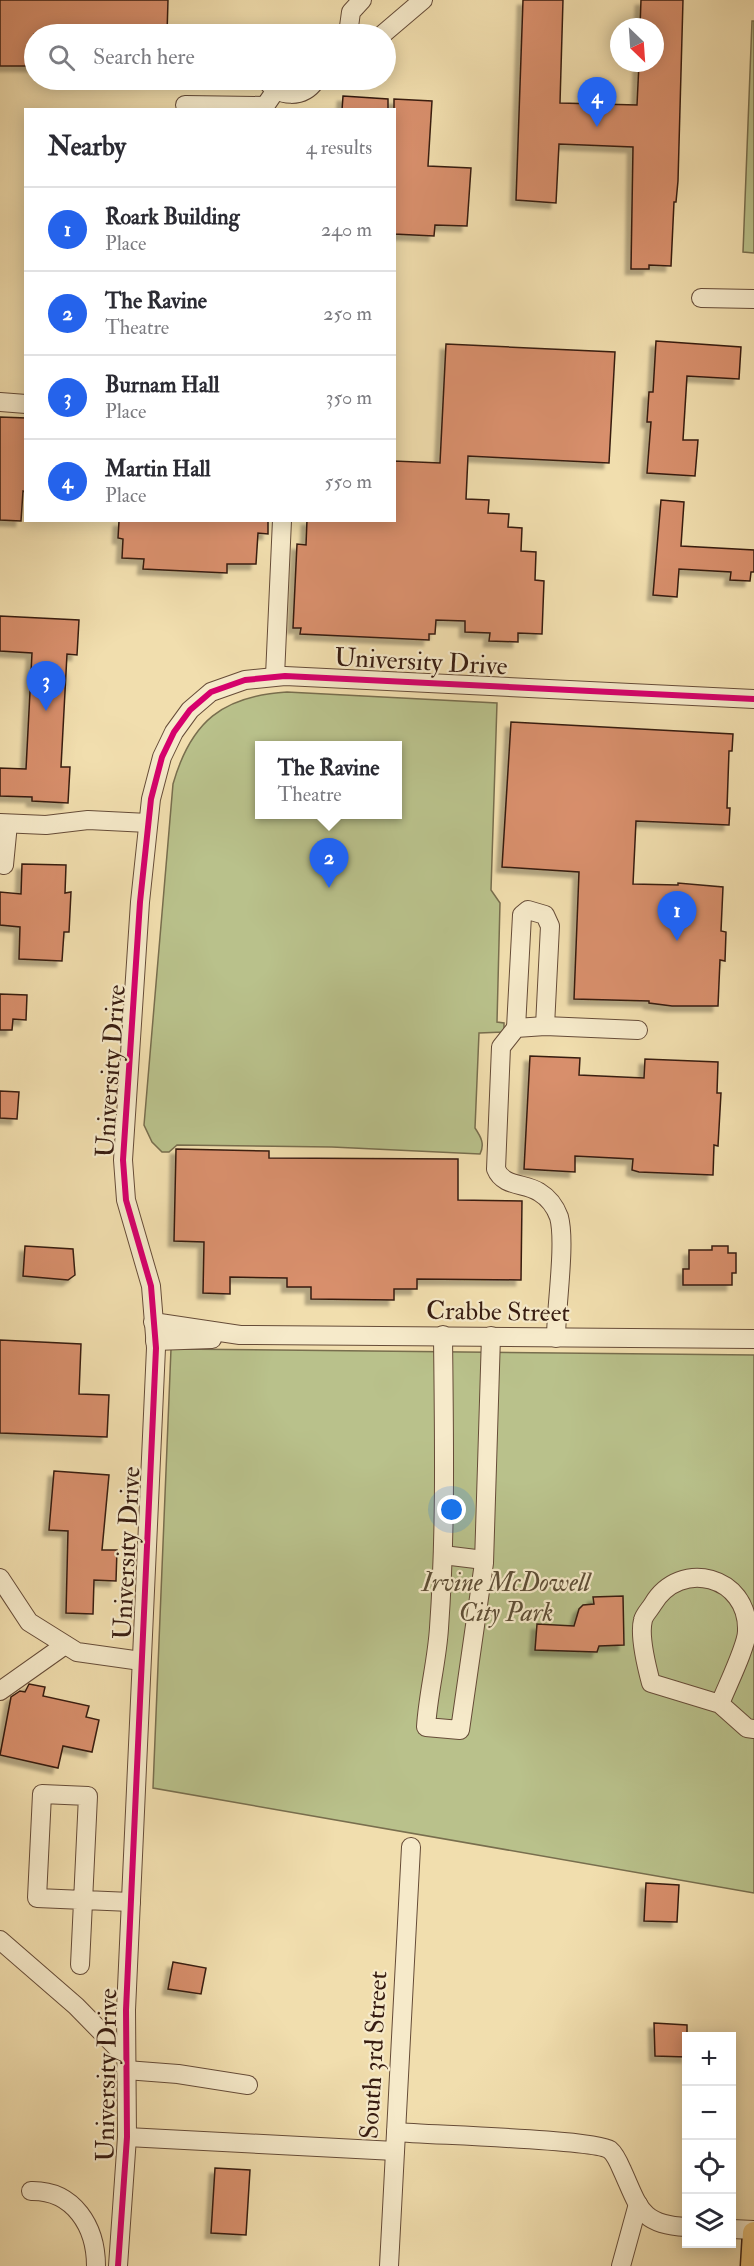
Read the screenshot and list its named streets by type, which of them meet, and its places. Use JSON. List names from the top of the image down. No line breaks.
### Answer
{"streets":{"street":["University Drive","Crabbe Street","South 3rd Street"]},"crossings":[["University Drive","Crabbe Street"]],"parks":["Irvine McDowell City Park"],"north":"bottom right","page":{"search":"Search here","pins":["4","3","2","1"],"heading":["Nearby","4 results"],"list":[{"mark":"1","name":"Roark Building","note":"Place","value":"240 m"},{"mark":"2","name":"The Ravine","note":"Theatre","value":"250 m"},{"mark":"3","name":"Burnam Hall","note":"Place","value":"350 m"},{"mark":"4","name":"Martin Hall","note":"Place","value":"550 m"}],"popup":["The Ravine","Theatre"],"map_buttons":["+","−"]}}
